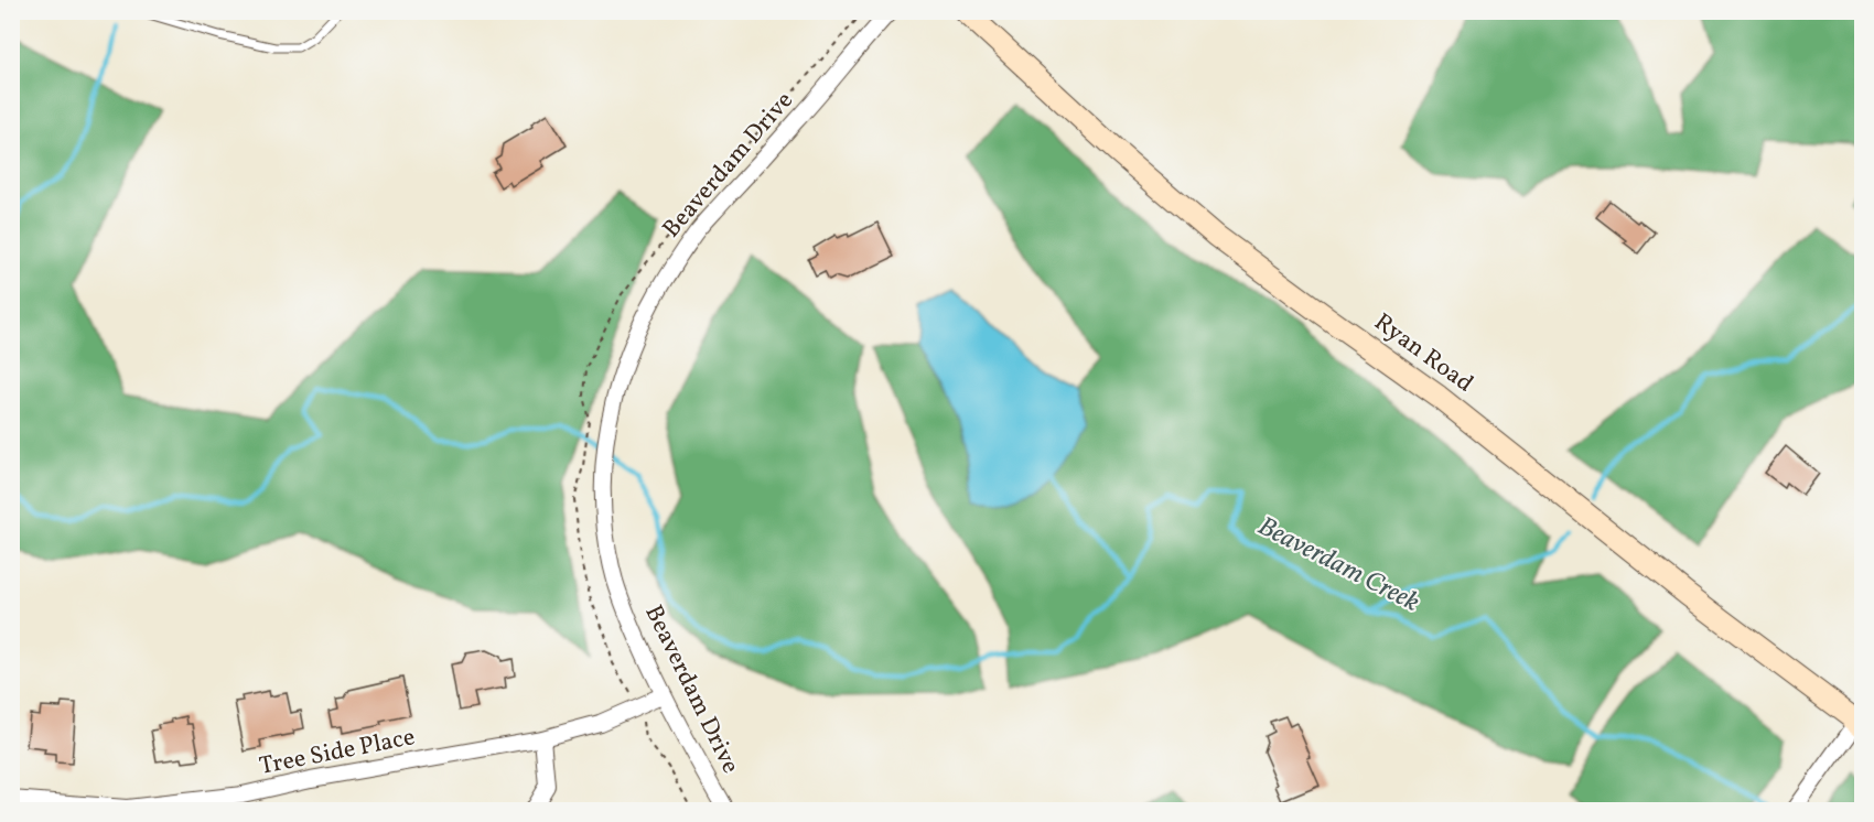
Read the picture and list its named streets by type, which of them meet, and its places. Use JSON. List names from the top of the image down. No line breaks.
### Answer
{"streets":{"main road":["Ryan Road"],"street":["Beaverdam Drive","Tree Side Place"]},"crossings":[["Beaverdam Drive","Tree Side Place"]],"water":["Beaverdam Creek"]}
